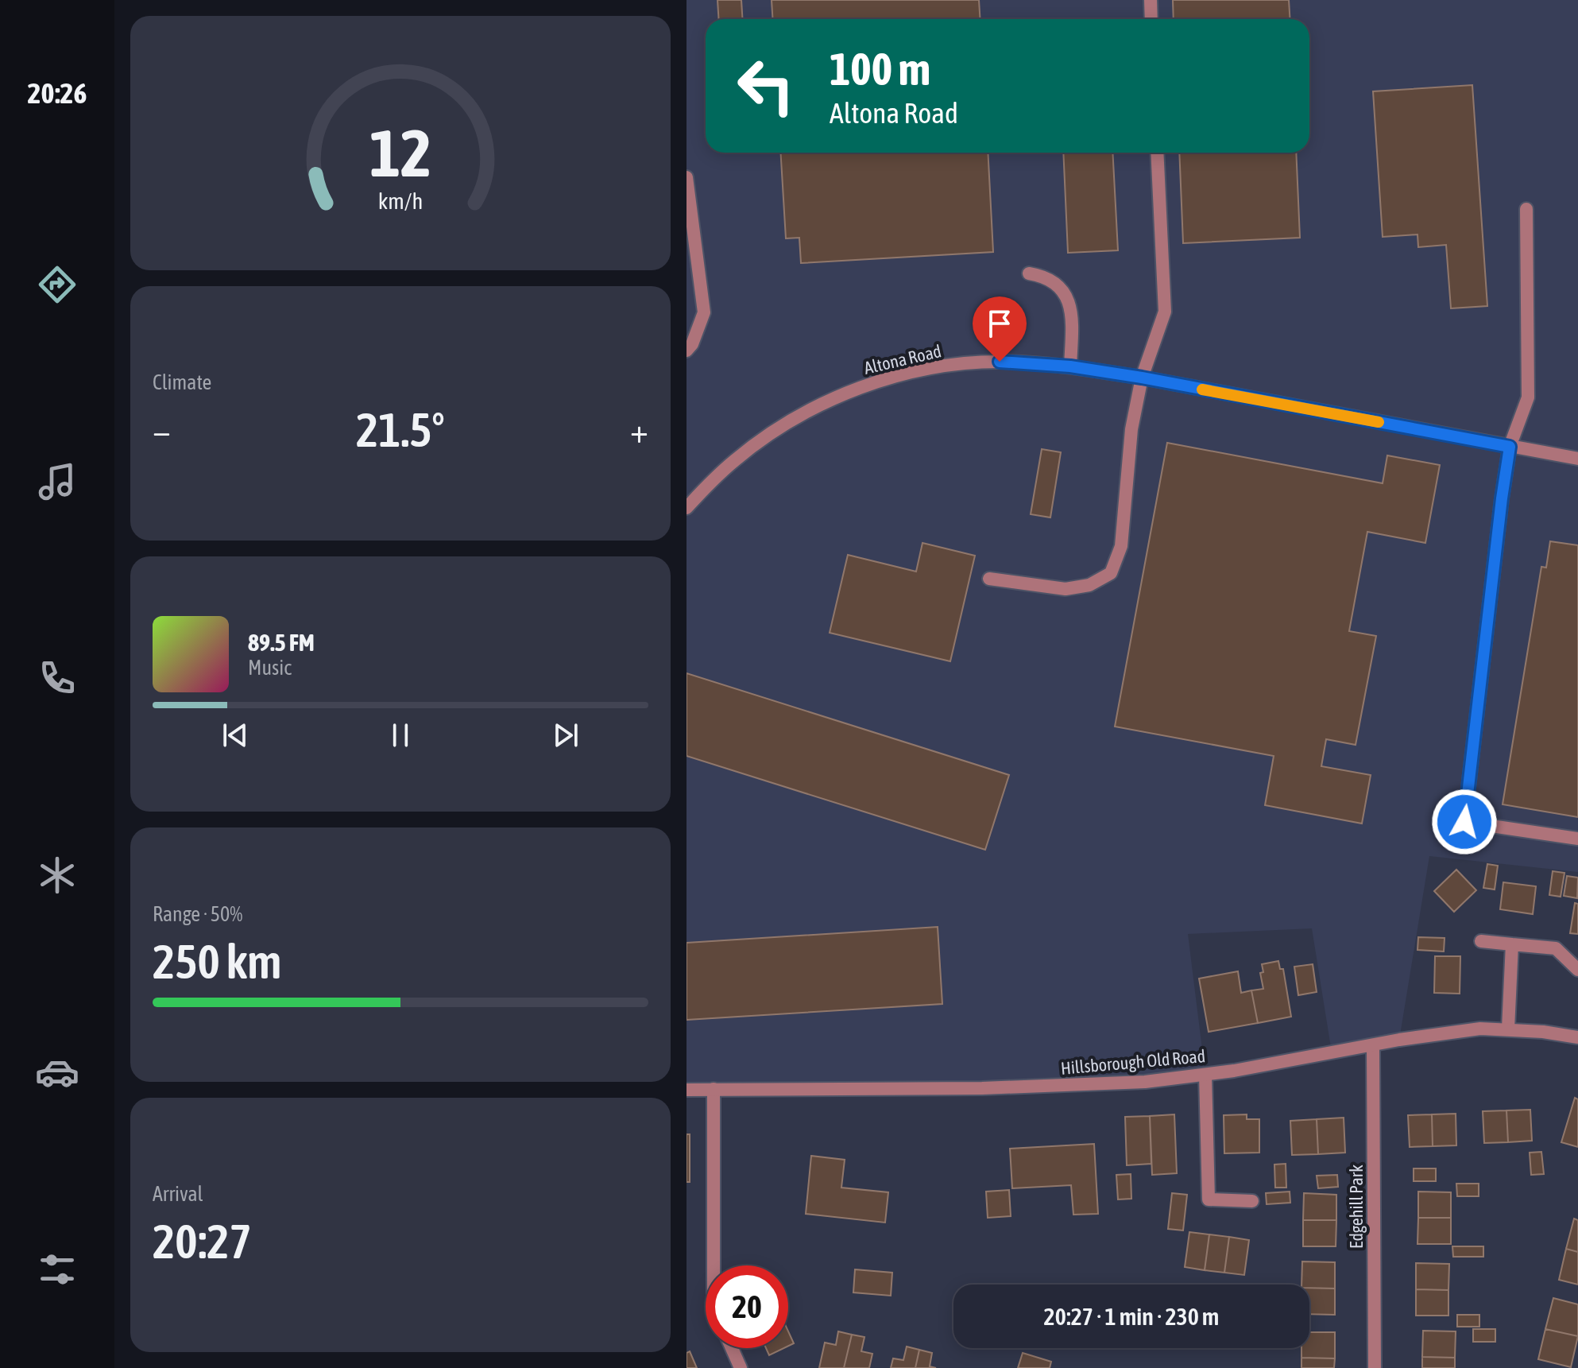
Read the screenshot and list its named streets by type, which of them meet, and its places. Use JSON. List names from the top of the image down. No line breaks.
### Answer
{"streets":{"street":["Altona Road","Hillsborough Old Road","Edgehill Park"]},"crossings":[["Hillsborough Old Road","Edgehill Park"]],"page":{"tabs":"20:26","turn":["100 m","Altona Road"],"tile":["Climate",["Range · 50%","250 km"],["Arrival","20:27"]],"heat":["−","21.5°","+"],"song":["89.5 FM","Music"],"limit":"20","trip":"20:27 · 1 min · 230 m","gauge":["12","km/h"]}}
